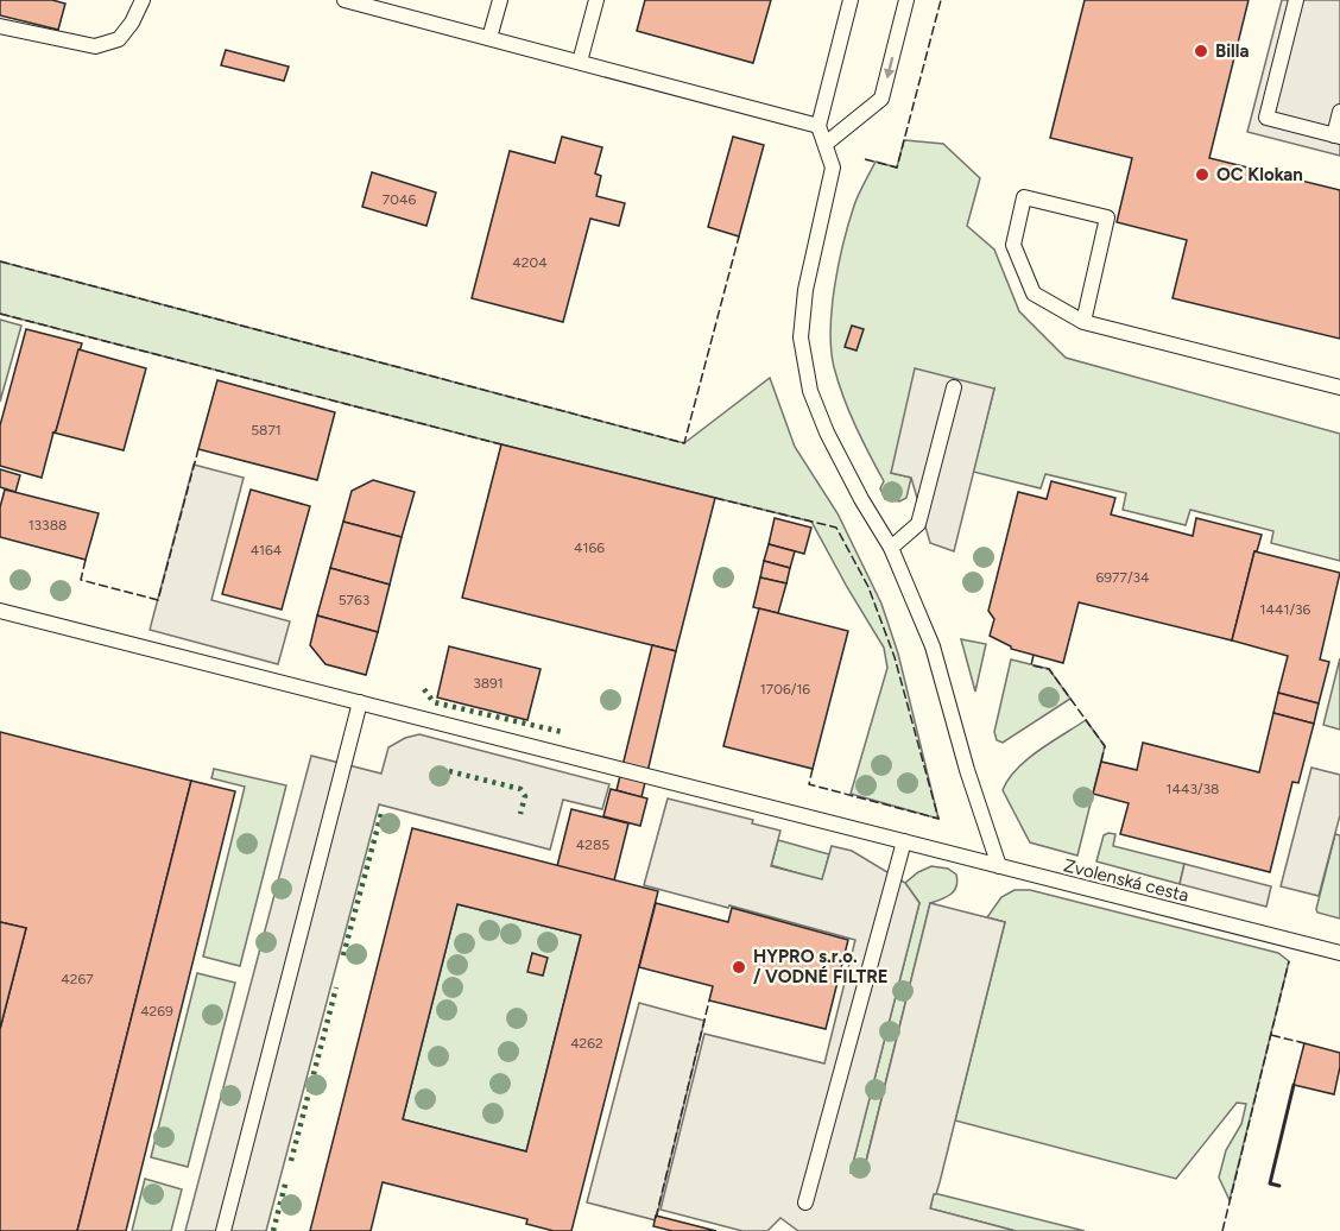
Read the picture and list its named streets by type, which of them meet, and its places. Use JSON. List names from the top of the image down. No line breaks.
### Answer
{"streets":{"lane":["Zvolenská cesta"]},"places":["Billa","OC Klokan","HYPRO s.r.o. / VODNÉ FILTRE"],"house_numbers":["7046","4204","5871","13388","4166","4164","6977/34","5763","1441/36","3891","1706/16","1443/38","4285","4267","4269","4262"]}
